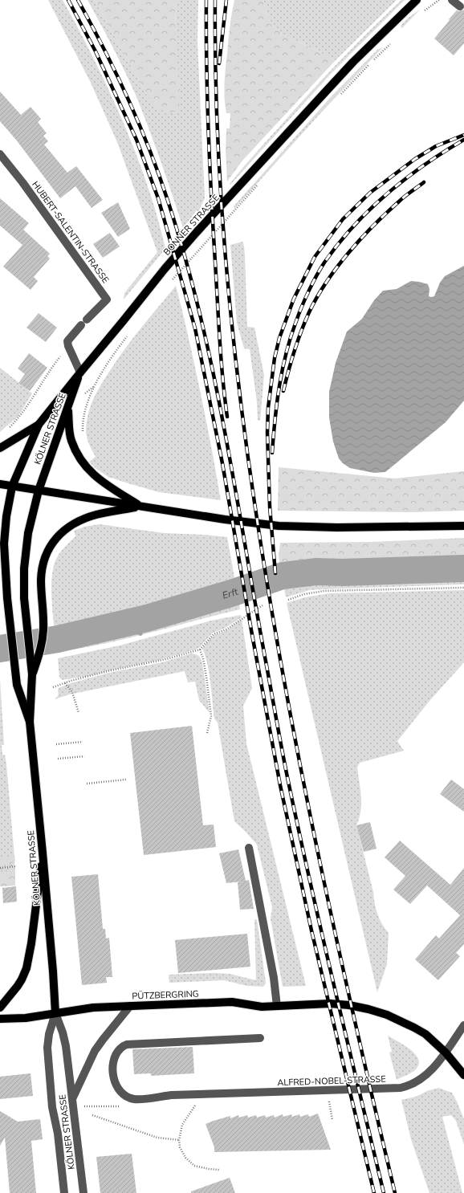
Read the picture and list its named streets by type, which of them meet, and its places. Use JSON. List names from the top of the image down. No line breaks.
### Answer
{"streets":{"main road":["BONNER STRASSE","KÖLNER STRASSE","PÜTZBERGRING"],"street":["HUBERT-SALENTIN-STRASSE","ALFRED-NOBEL-STRASSE"]},"crossings":[["BONNER STRASSE","KÖLNER STRASSE"],["KÖLNER STRASSE","PÜTZBERGRING"],["PÜTZBERGRING","ALFRED-NOBEL-STRASSE"]],"water":["Erft"]}
